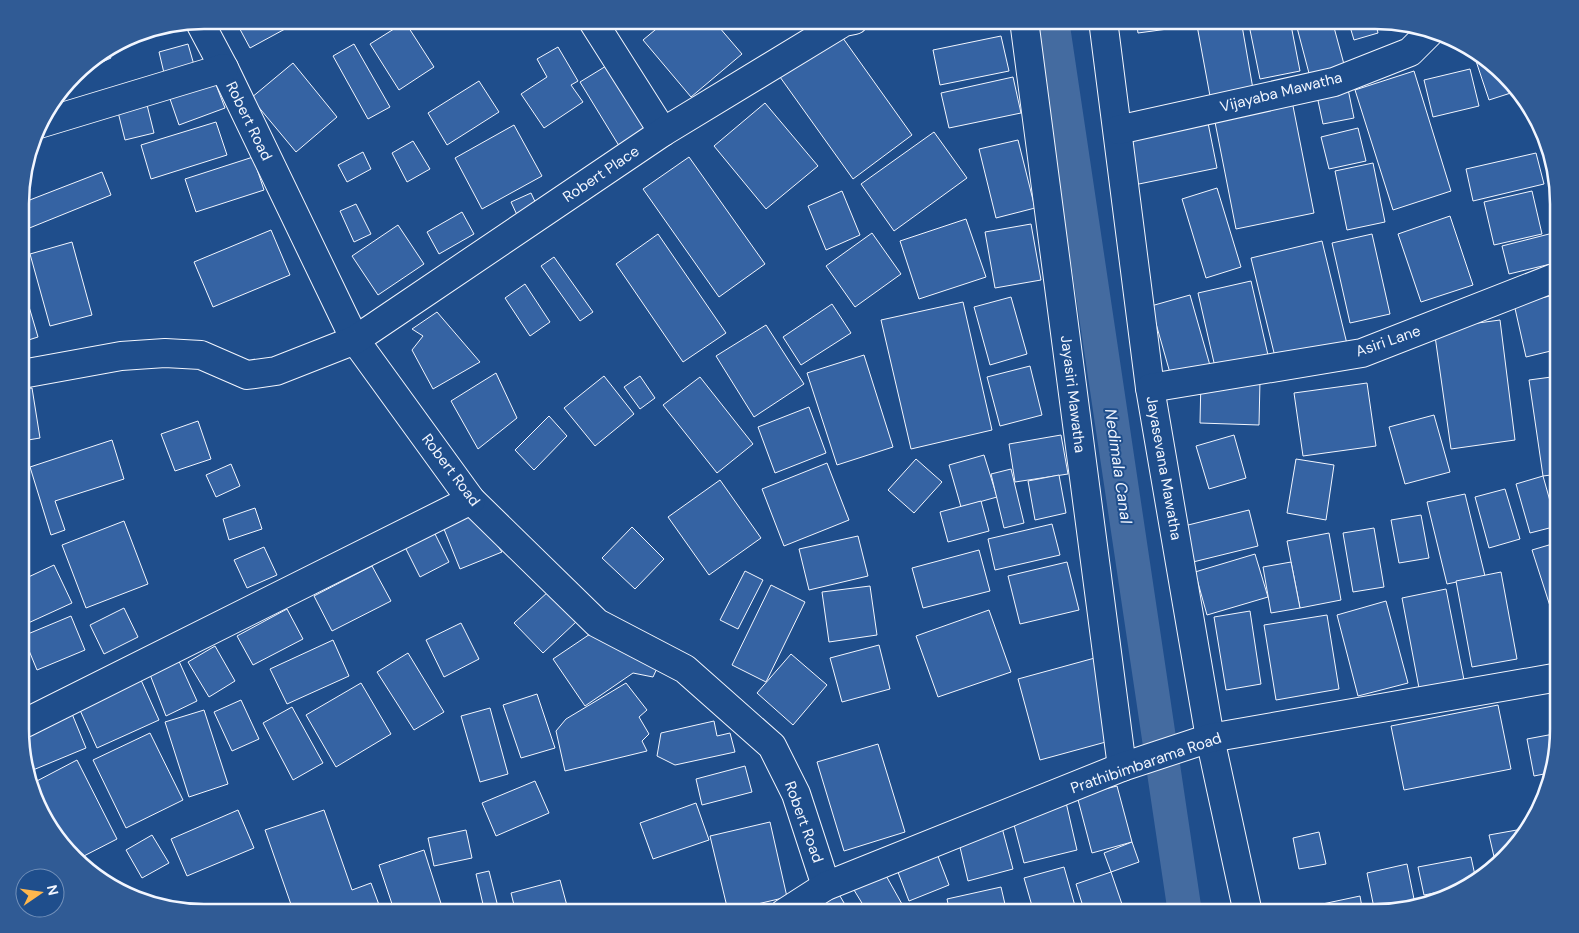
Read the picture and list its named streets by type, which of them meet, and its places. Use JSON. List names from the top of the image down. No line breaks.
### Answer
{"streets":{"street":["Vijayaba Mawatha","Robert Road","Robert Place","Asiri Lane","Jayasiri Mawatha","Jayasevana Mawatha","Prathibimbarama Road"]},"crossings":[["Vijayaba Mawatha","Jayasevana Mawatha"],["Robert Road","Robert Place"],["Robert Road","Prathibimbarama Road"],["Asiri Lane","Jayasevana Mawatha"],["Jayasiri Mawatha","Prathibimbarama Road"],["Jayasevana Mawatha","Prathibimbarama Road"]],"water":["Nedimala Canal"],"north":"right"}
